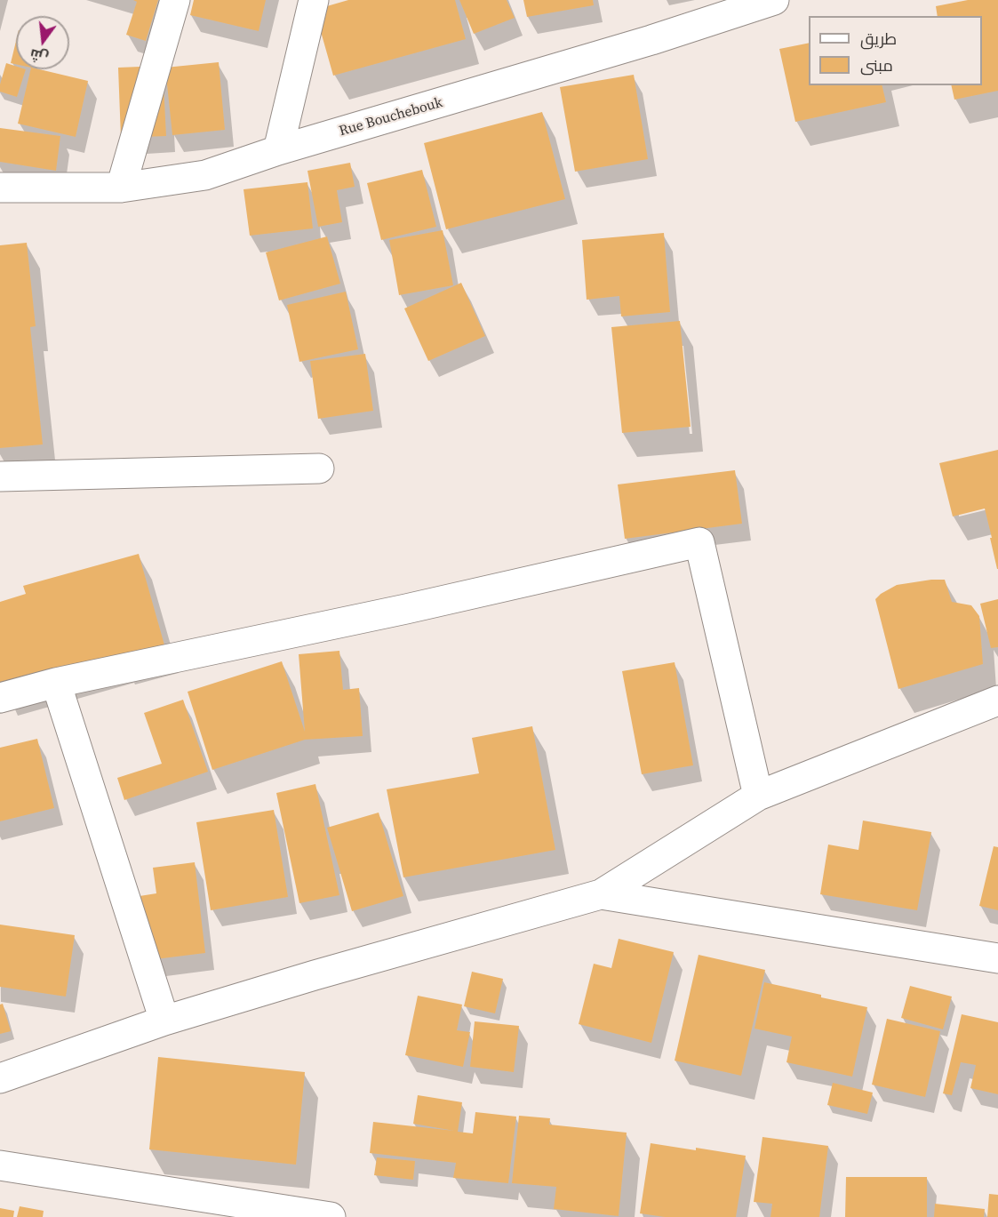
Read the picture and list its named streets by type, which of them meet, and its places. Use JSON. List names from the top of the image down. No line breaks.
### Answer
{"streets":{"street":["Rue Bouchebouk"]},"legend":["طريق","مبنى"],"north":"bottom"}
